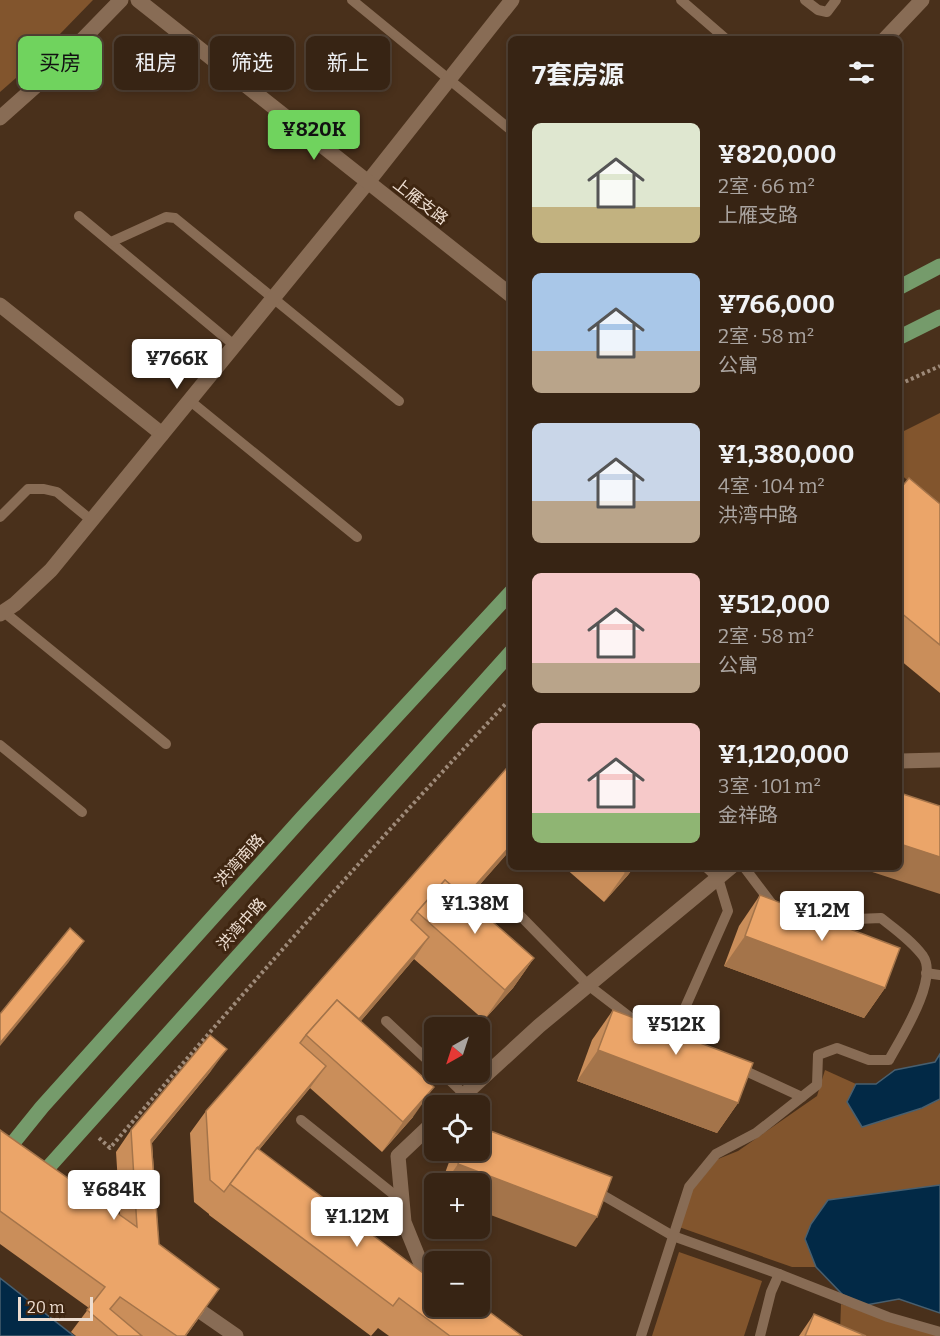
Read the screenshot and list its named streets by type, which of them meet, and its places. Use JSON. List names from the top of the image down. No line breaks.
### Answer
{"streets":{"main road":["洪湾南路","洪湾中路"],"street":["上雁支路"]},"scale_bar":"20 m","north":"bottom left","page":{"chip":["买房","租房","筛选","新上"],"heading":"7套房源","list":[{"name":"¥820,000","note":"2室 · 66 m² · 上雁支路"},{"name":"¥766,000","note":"2室 · 58 m² · 公寓"},{"name":"¥1,380,000","note":"4室 · 104 m² · 洪湾中路"},{"name":"¥512,000","note":"2室 · 58 m² · 公寓"},{"name":"¥1,120,000","note":"3室 · 101 m² · 金祥路"}],"price":["¥820K","¥766K","¥1.38M","¥1.2M","¥512K","¥684K","¥1.12M"],"map_buttons":["+","−"],"scale":"20 m"}}
